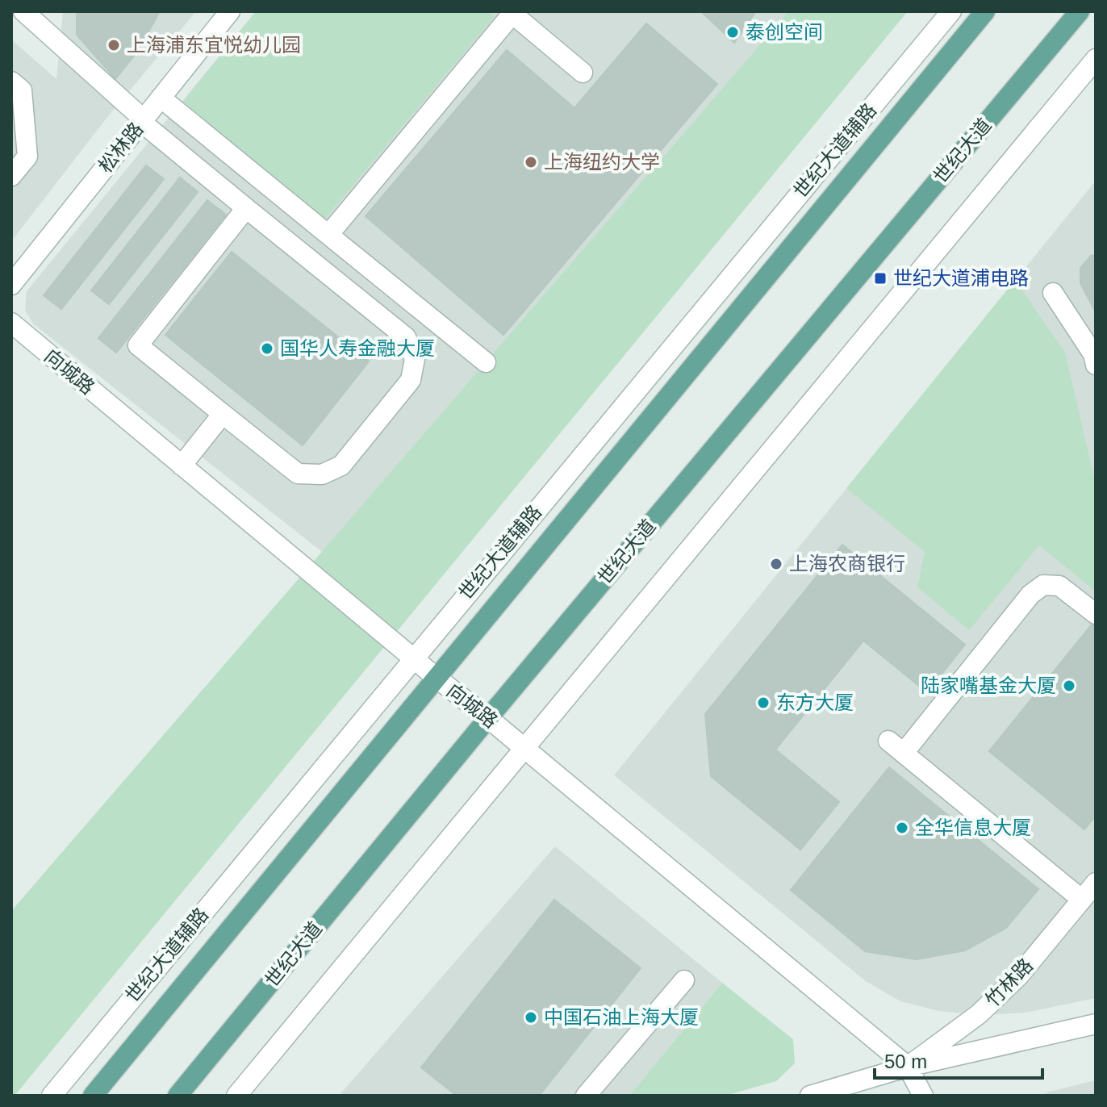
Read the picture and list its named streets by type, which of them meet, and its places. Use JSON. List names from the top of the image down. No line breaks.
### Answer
{"streets":{"main road":["世纪大道"],"street":["松林路","世纪大道辅路","向城路","竹林路"]},"crossings":[["世纪大道辅路","向城路"],["世纪大道","向城路"],["向城路","竹林路"]],"places":{"other":["泰创空间","上海浦东宜悦幼儿园","上海纽约大学","国华人寿金融大厦","上海农商银行","陆家嘴基金大厦","东方大厦","全华信息大厦","中国石油上海大厦"],"transit":["世纪大道浦电路"]},"scale_bar":"50 m"}
